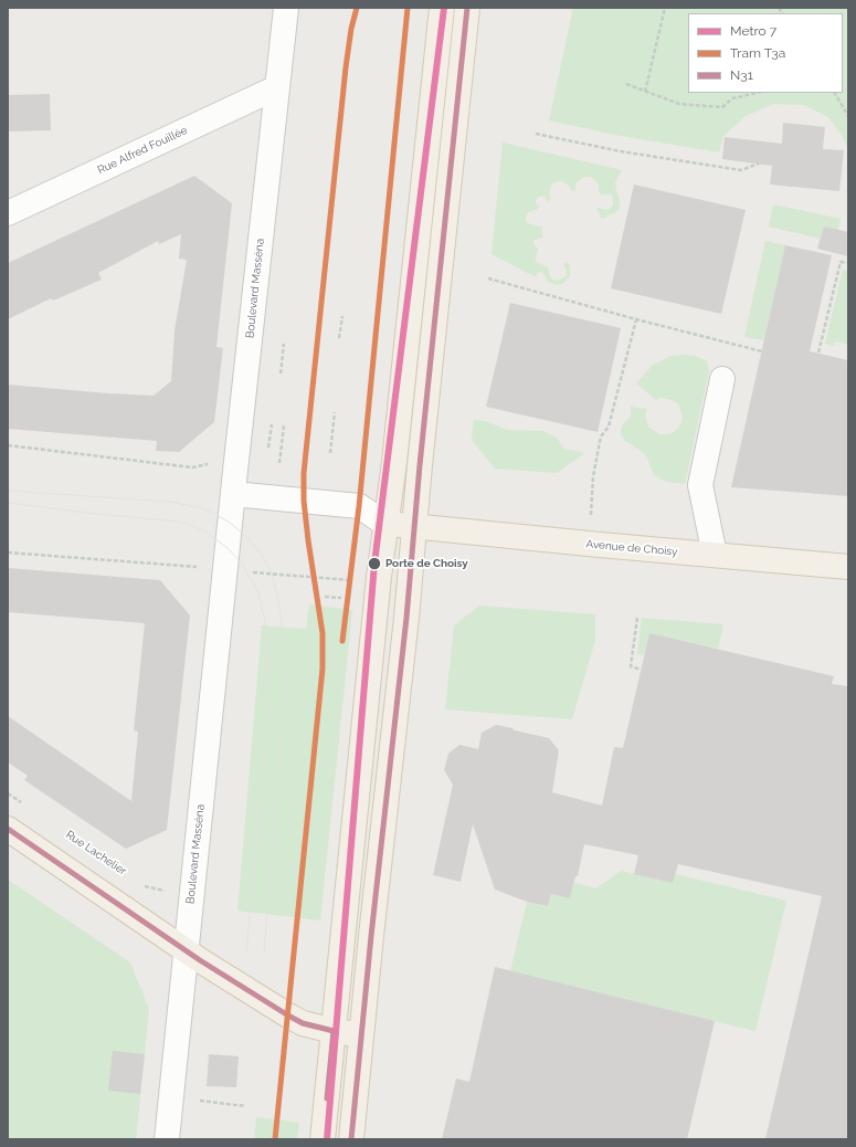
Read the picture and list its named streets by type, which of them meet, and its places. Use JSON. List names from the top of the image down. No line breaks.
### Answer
{"streets":{"main road":["Avenue de Choisy"],"street":["Rue Alfred Fouillée","Boulevard Masséna"],"path":["Rue Lachelier"]},"crossings":[["Rue Alfred Fouillée","Boulevard Masséna"],["Boulevard Masséna","Rue Lachelier"]],"places":["Porte de Choisy"],"lines":["metro line 7","tram line T3a","transit line N31"],"legend":["Metro 7","Tram T3a","N31"]}
